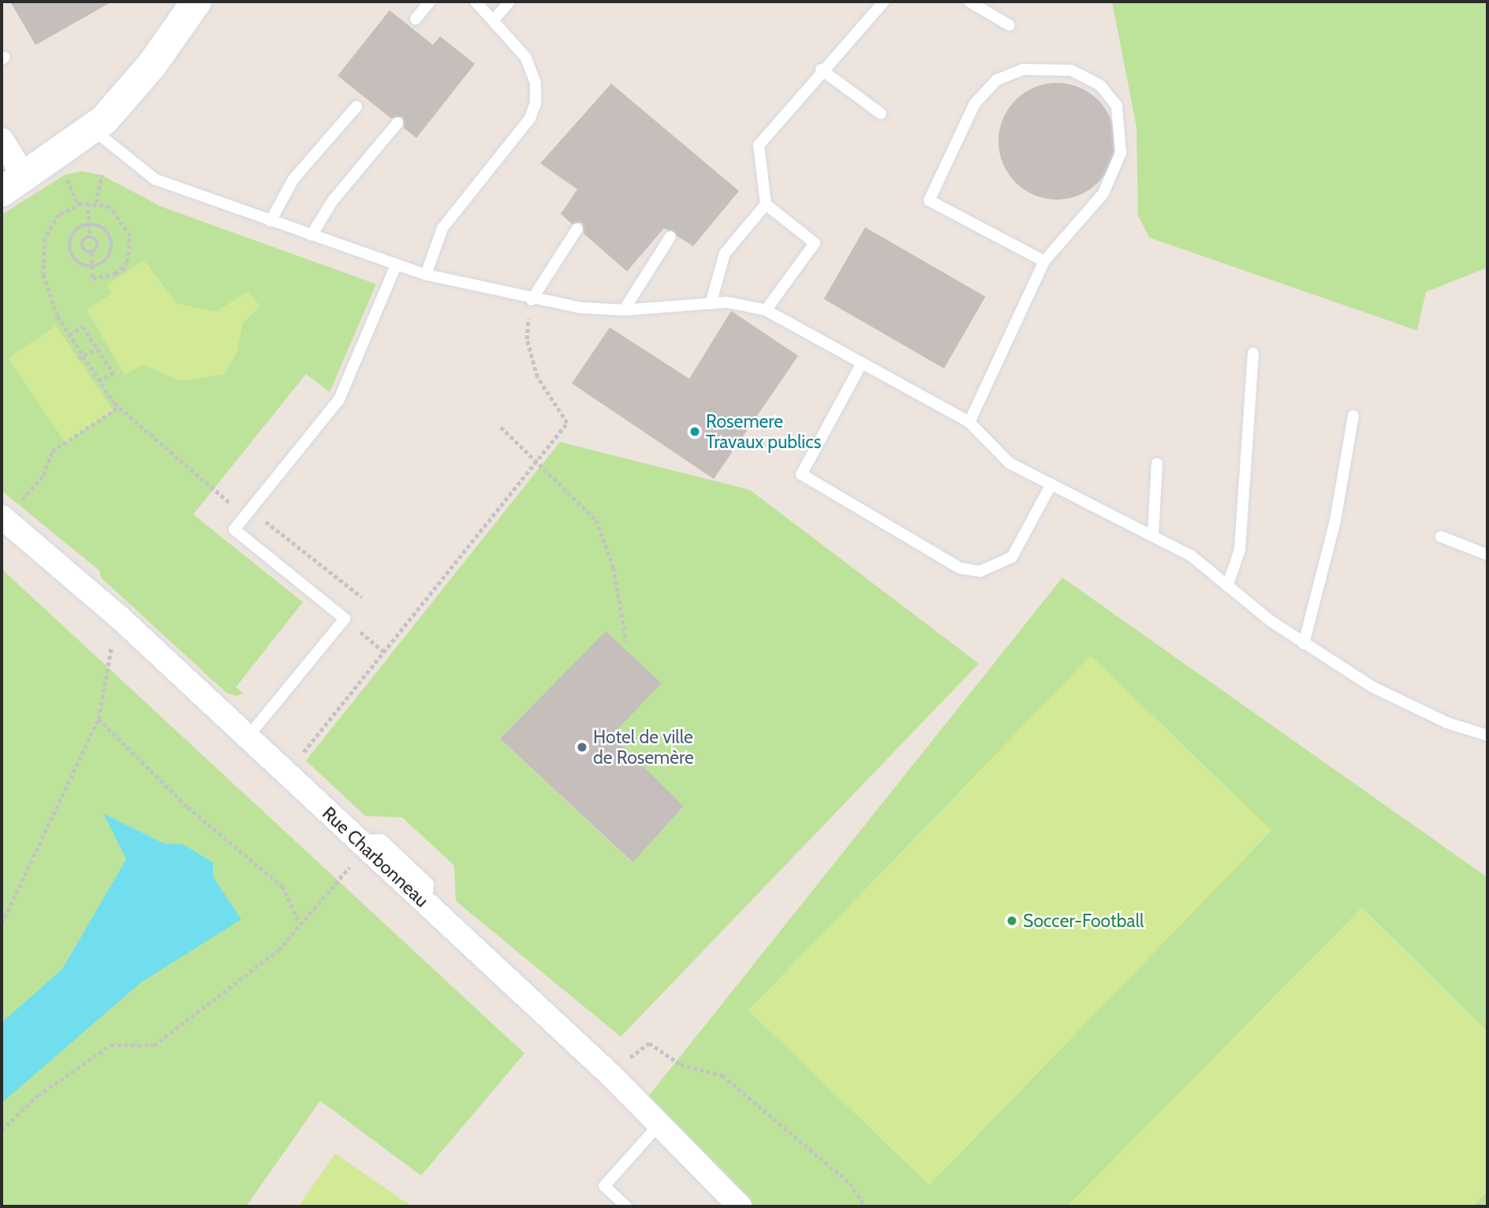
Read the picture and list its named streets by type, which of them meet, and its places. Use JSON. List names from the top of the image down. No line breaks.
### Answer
{"streets":{"street":["Rue Charbonneau"]},"places":["Rosemere Travaux publics","Hotel de ville de Rosemère","Soccer-Football"]}
